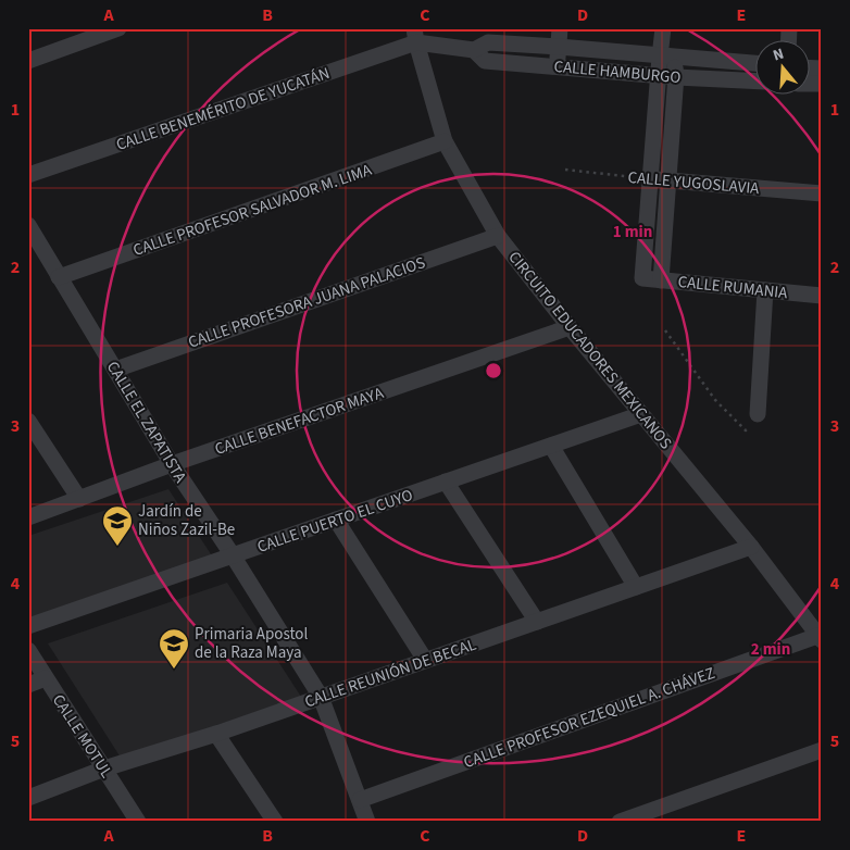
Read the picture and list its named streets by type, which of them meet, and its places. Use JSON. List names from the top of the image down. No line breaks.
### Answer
{"streets":{"street":["CALLE HAMBURGO","CALLE BENEMÉRITO DE YUCATÁN","CALLE YUGOSLAVIA","CALLE PROFESOR SALVADOR M. LIMA","CALLE RUMANIA","CALLE PROFESORA JUANA PALACIOS","CIRCUITO EDUCADORES MEXICANOS","CALLE BENEFACTOR MAYA","CALLE EL ZAPATISTA","CALLE PUERTO EL CUYO","CALLE REUNIÓN DE BECAL","CALLE PROFESOR EZEQUIEL A. CHÁVEZ","CALLE MOTUL"]},"crossings":[["CALLE HAMBURGO","CALLE BENEMÉRITO DE YUCATÁN"],["CALLE HAMBURGO","CIRCUITO EDUCADORES MEXICANOS"],["CALLE BENEMÉRITO DE YUCATÁN","CIRCUITO EDUCADORES MEXICANOS"],["CALLE YUGOSLAVIA","CALLE RUMANIA"],["CALLE PROFESOR SALVADOR M. LIMA","CIRCUITO EDUCADORES MEXICANOS"],["CALLE PROFESOR SALVADOR M. LIMA","CALLE EL ZAPATISTA"],["CALLE PROFESORA JUANA PALACIOS","CIRCUITO EDUCADORES MEXICANOS"],["CALLE PROFESORA JUANA PALACIOS","CALLE EL ZAPATISTA"],["CIRCUITO EDUCADORES MEXICANOS","CALLE BENEFACTOR MAYA"],["CIRCUITO EDUCADORES MEXICANOS","CALLE PUERTO EL CUYO"],["CIRCUITO EDUCADORES MEXICANOS","CALLE REUNIÓN DE BECAL"],["CIRCUITO EDUCADORES MEXICANOS","CALLE PROFESOR EZEQUIEL A. CHÁVEZ"],["CALLE BENEFACTOR MAYA","CALLE EL ZAPATISTA"],["CALLE EL ZAPATISTA","CALLE PUERTO EL CUYO"],["CALLE EL ZAPATISTA","CALLE REUNIÓN DE BECAL"],["CALLE EL ZAPATISTA","CALLE PROFESOR EZEQUIEL A. CHÁVEZ"],["CALLE REUNIÓN DE BECAL","CALLE MOTUL"]],"places":{"school or university":["Jardín de Niños Zazil-Be","Primaria Apostol de la Raza Maya"]},"north":"top","grid":{"columns":["A","B","C","D","E"],"rows":["1","2","3","4","5"]},"rings":["1 min","2 min"]}
